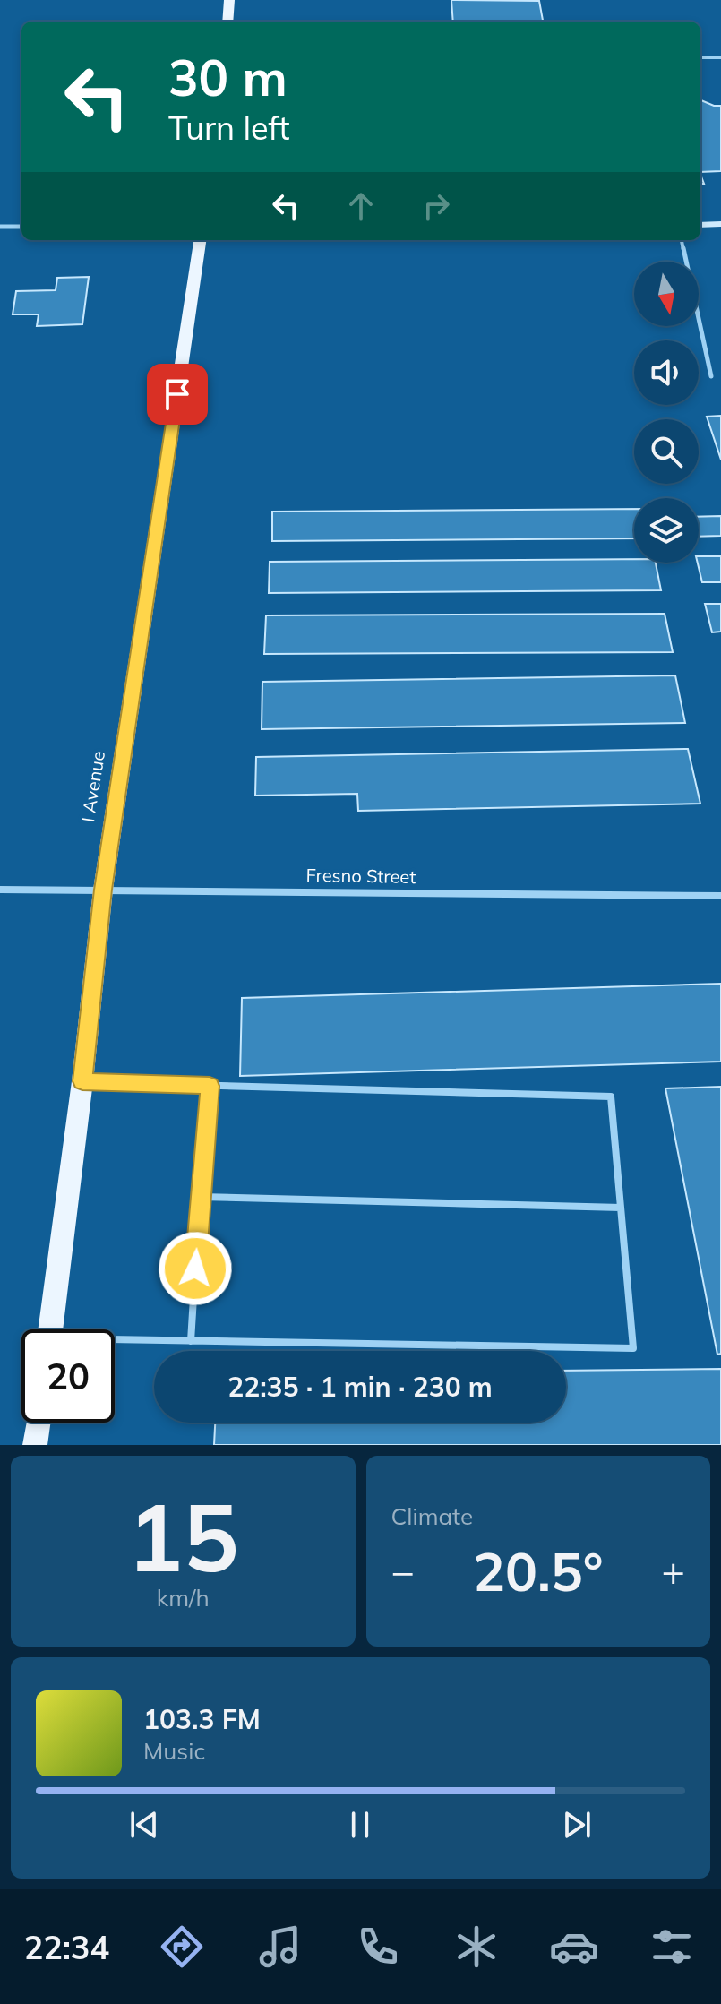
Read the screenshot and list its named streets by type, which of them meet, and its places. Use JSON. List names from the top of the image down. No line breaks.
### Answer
{"streets":{"main road":["I Avenue"],"street":["Fresno Street"]},"crossings":[["I Avenue","Fresno Street"]],"north":"bottom","page":{"turn":["30 m","Turn left"],"limit":"20","trip":"22:35 · 1 min · 230 m","tile":[["15","km/h"],"Climate"],"heat":["−","20.5°","+"],"song":["103.3 FM","Music"],"tabs":"22:34"}}
